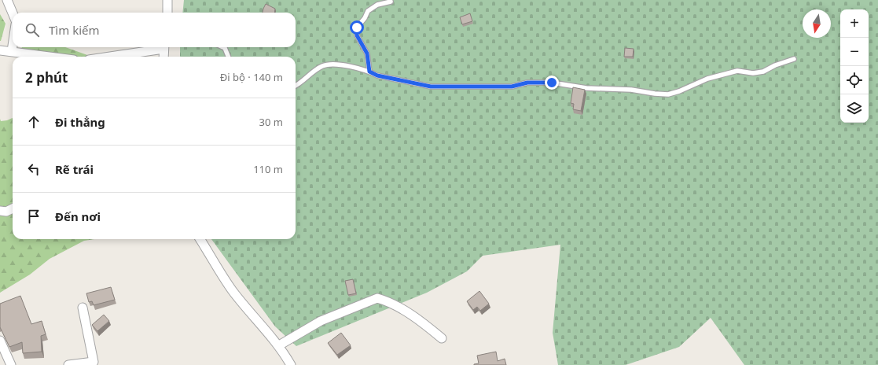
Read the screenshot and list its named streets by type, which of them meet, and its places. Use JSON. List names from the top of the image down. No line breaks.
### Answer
{"north":"bottom","page":{"map_buttons":["+","−"],"search":"Tìm kiếm","heading":["2 phút","Đi bộ · 140 m"],"list":[["Đi thẳng","30 m"],["Rẽ trái","110 m"],"Đến nơi"]}}
